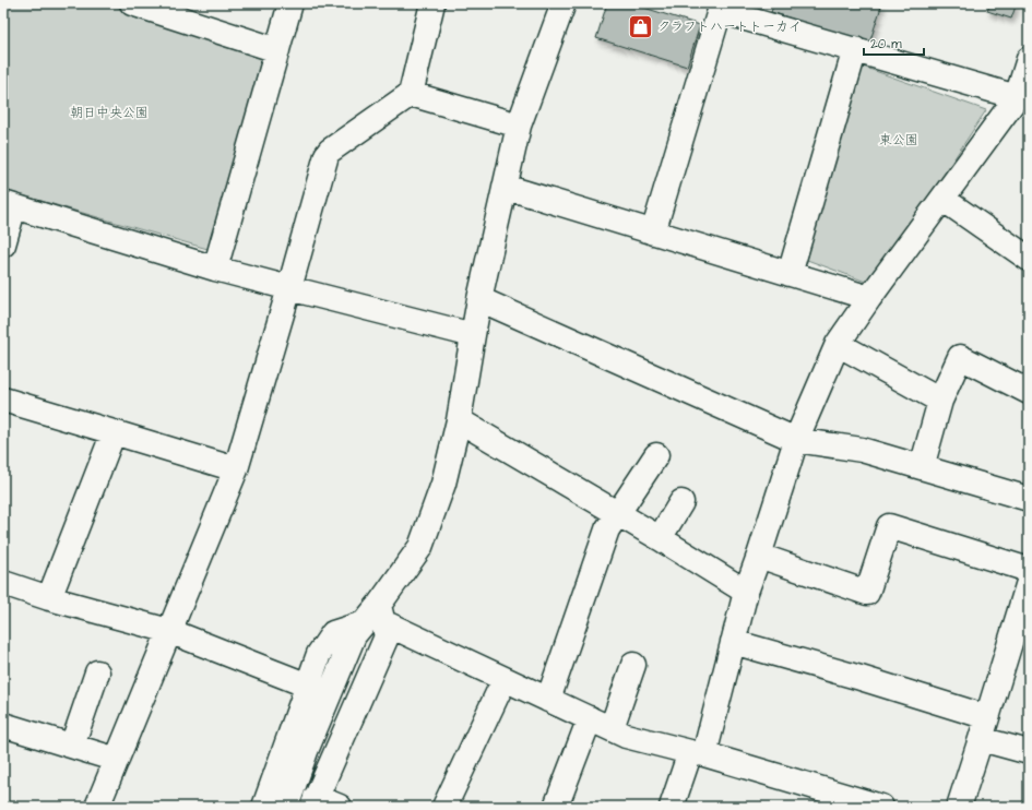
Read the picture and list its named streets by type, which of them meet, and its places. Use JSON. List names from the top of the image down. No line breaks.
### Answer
{"parks":["朝日中央公園","東公園"],"places":{"shop":["クラフトハートトーカイ"]},"scale_bar":"20 m"}
